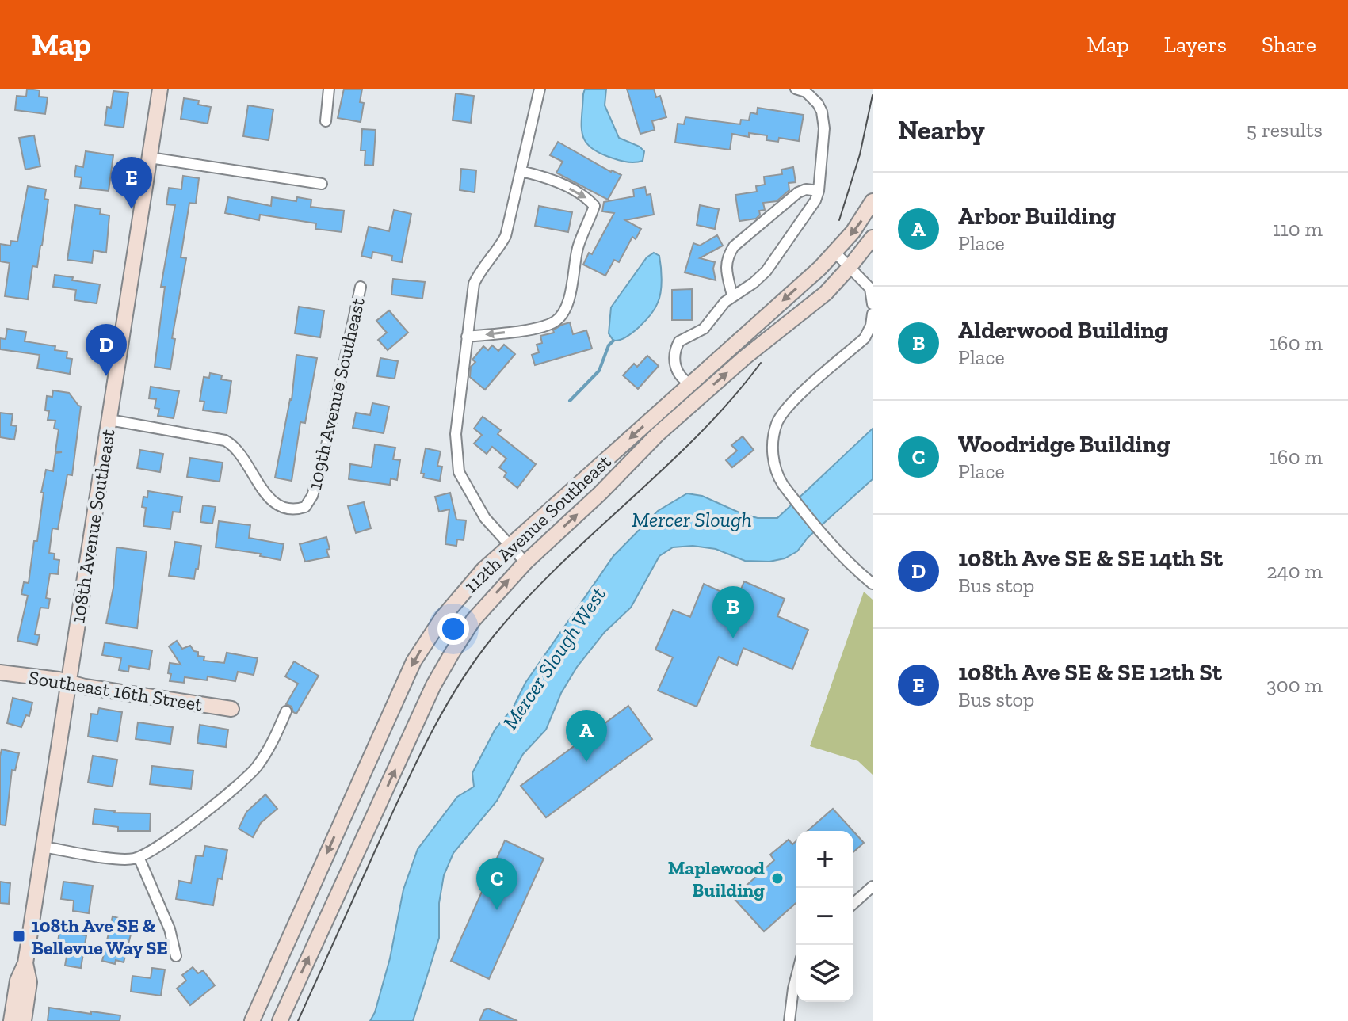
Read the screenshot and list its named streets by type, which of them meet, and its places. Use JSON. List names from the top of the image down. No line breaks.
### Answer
{"streets":{"main road":["112th Avenue Southeast","108th Avenue Southeast","Southeast 16th Street"],"street":["109th Avenue Southeast"]},"crossings":[["109th Avenue Southeast","108th Avenue Southeast"],["108th Avenue Southeast","Southeast 16th Street"]],"water":["Mercer Slough","Mercer Slough West"],"places":{"other":["Maplewood Building"],"transit":["108th Ave SE & Bellevue Way SE"]},"page":{"header":"Map","nav":["Map","Layers","Share"],"heading":["Nearby","5 results"],"pins":["E","D","B","A","C"],"list":[{"mark":"A","name":"Arbor Building","note":"Place","value":"110 m"},{"mark":"B","name":"Alderwood Building","note":"Place","value":"160 m"},{"mark":"C","name":"Woodridge Building","note":"Place","value":"160 m"},{"mark":"D","name":"108th Ave SE & SE 14th St","note":"Bus stop","value":"240 m"},{"mark":"E","name":"108th Ave SE & SE 12th St","note":"Bus stop","value":"300 m"}],"map_buttons":["+","−"]}}
